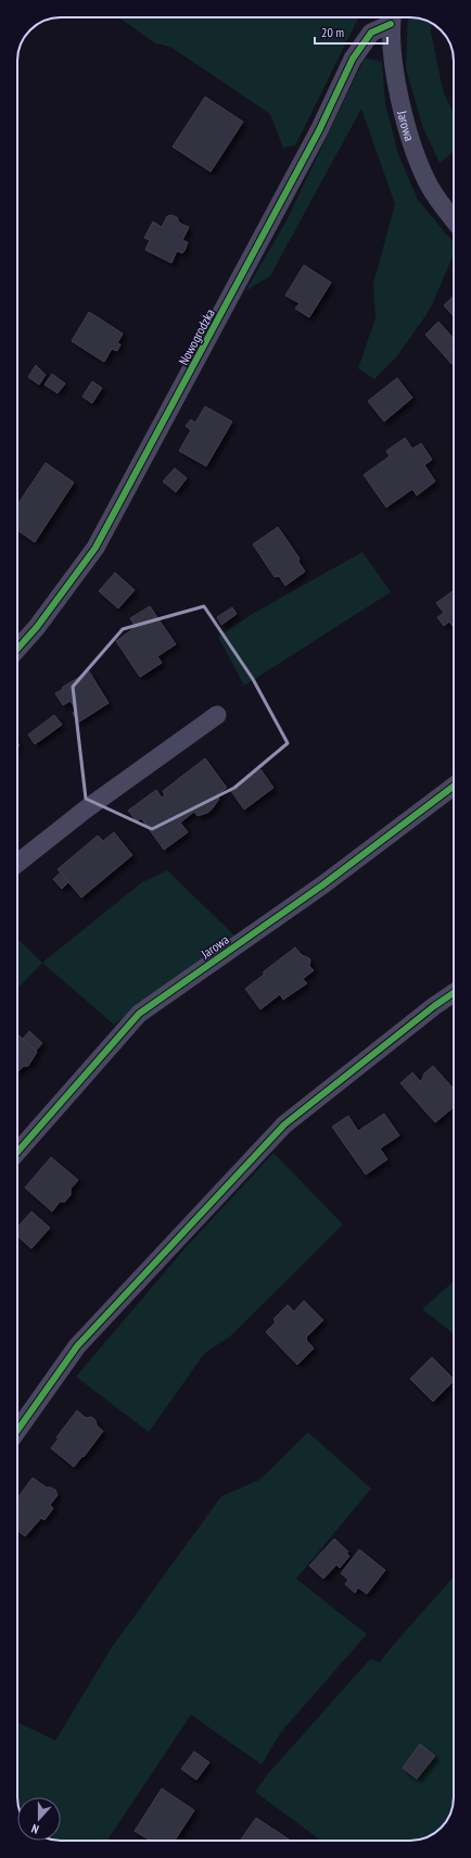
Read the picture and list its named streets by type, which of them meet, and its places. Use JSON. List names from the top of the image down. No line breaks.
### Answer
{"streets":{"street":["Jarowa","Nowogrodzka"]},"crossings":[["Jarowa","Nowogrodzka"]],"scale_bar":"20 m","north":"bottom"}
